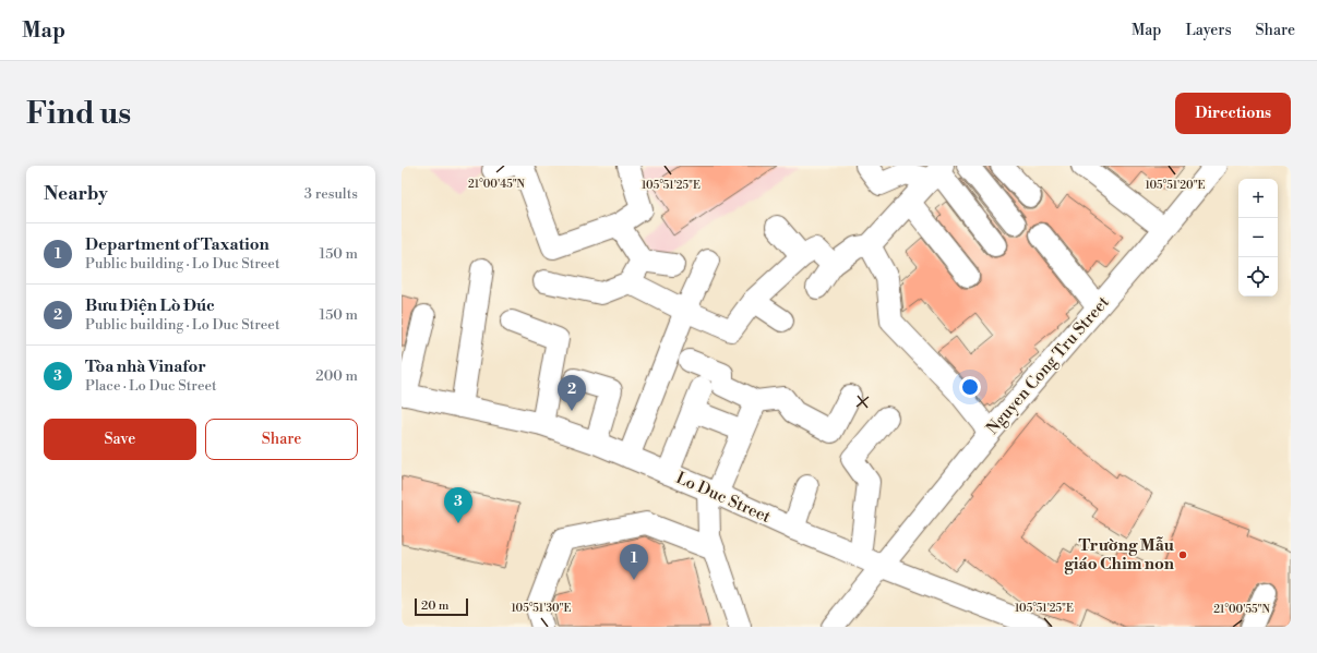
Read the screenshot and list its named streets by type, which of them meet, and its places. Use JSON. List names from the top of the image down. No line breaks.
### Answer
{"streets":{"street":["Nguyen Cong Tru Street","Lo Duc Street"]},"crossings":[["Nguyen Cong Tru Street","Lo Duc Street"]],"places":["Trường Mẫu giáo Chim non"],"scale_bar":"20 m","page":{"header":"Map","nav":["Map","Layers","Share"],"buttons":["Directions",["Save","Share"]],"title":"Find us","heading":["Nearby","3 results"],"map_buttons":["+","−"],"list":[{"mark":"1","name":"Department of Taxation","note":"Public building · Lo Duc Street","value":"150 m"},{"mark":"2","name":"Bưu Điện Lò Đúc","note":"Public building · Lo Duc Street","value":"150 m"},{"mark":"3","name":"Tòa nhà Vinafor","note":"Place · Lo Duc Street","value":"200 m"}],"pins":["2","3","1"],"scale":"20 m"},"coordinates":["21°00'45\"N","105°51'25\"E","105°51'20\"E","105°51'30\"E","21°00'55\"N"]}
